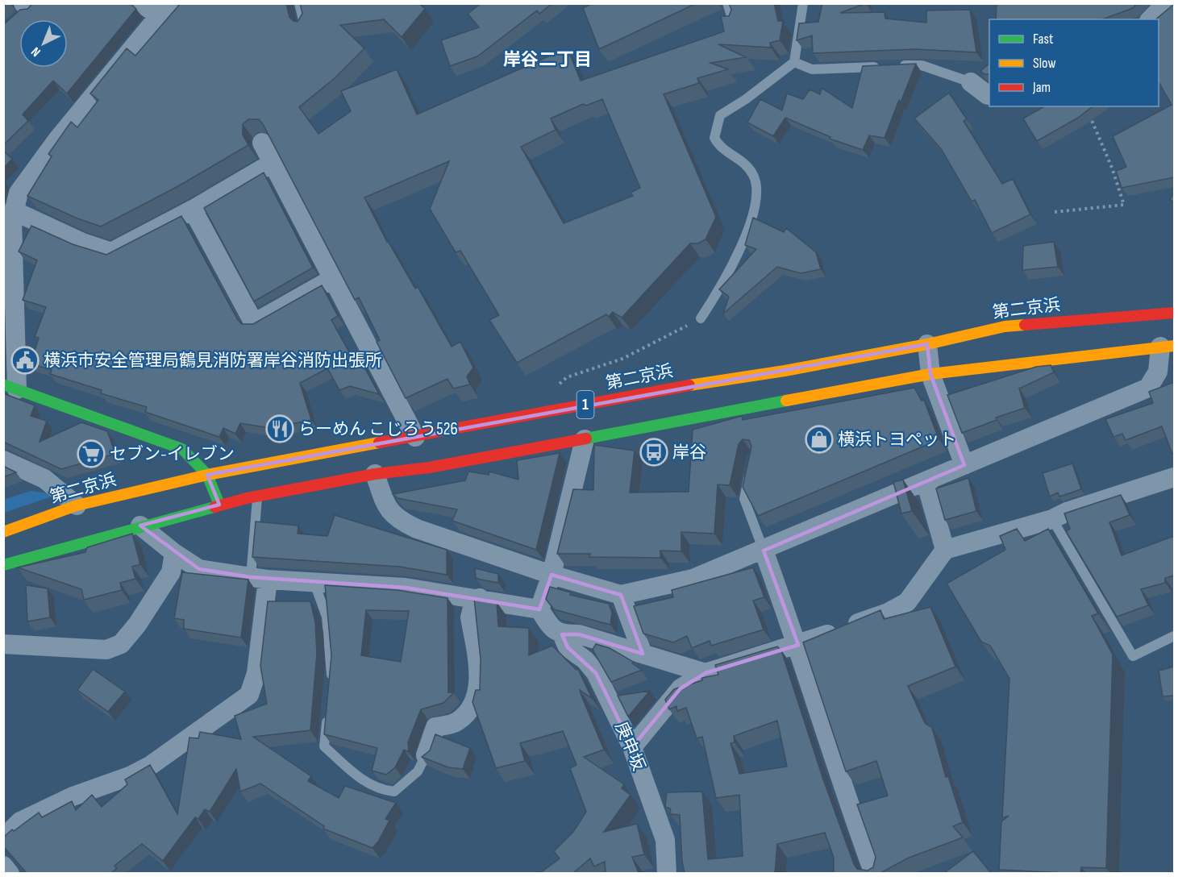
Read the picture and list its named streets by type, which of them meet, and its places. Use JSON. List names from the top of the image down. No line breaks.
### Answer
{"streets":{"main road":["第二京浜","1"],"street":["庚申坂"]},"districts":["岸谷二丁目"],"places":{"public building":["横浜市安全管理局鶴見消防署岸谷消防出張所"],"restaurant":["らーめん こじろう526"],"shop":["横浜トヨペット"],"bus stop":["岸谷"],"supermarket":["セブン-イレブン"]},"legend":["Fast","Slow","Jam"],"north":"bottom left"}
